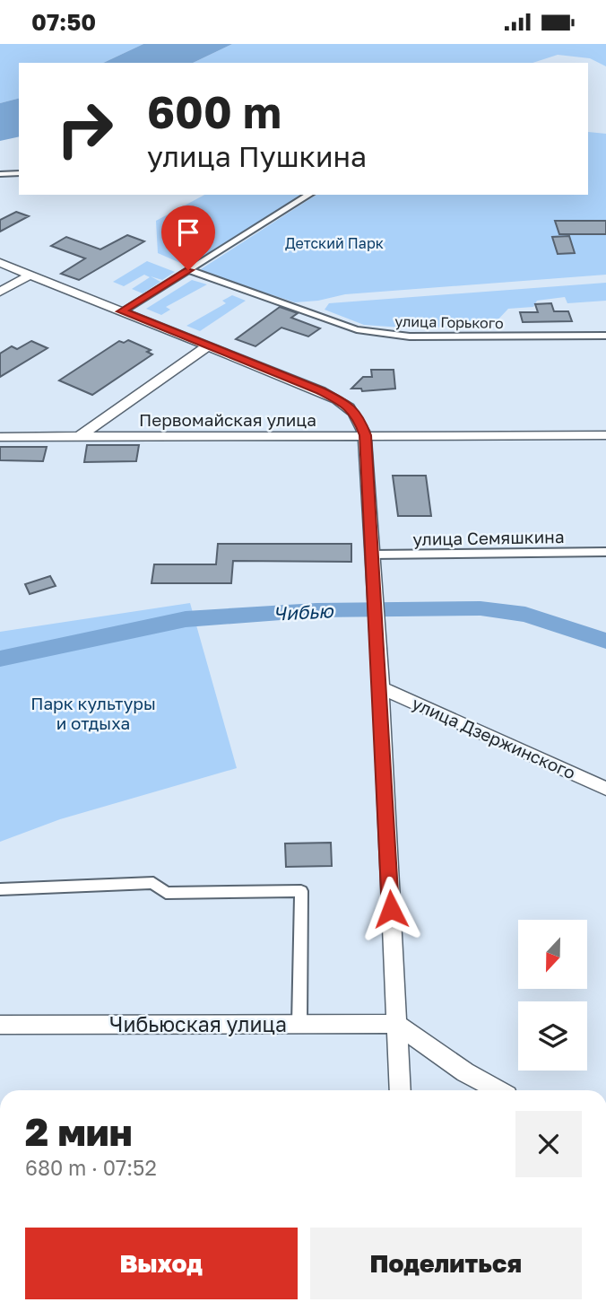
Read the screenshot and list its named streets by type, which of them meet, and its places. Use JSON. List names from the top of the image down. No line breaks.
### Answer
{"streets":{"main road":["Первомайская улица","улица Дзержинского","Чибьюская улица"],"street":["улица Горького","улица Семяшкина"]},"water":["Чибью"],"parks":["Детский Парк","Парк культуры и отдыха"],"north":"bottom","page":{"status":"07:50","turn":["600 m","улица Пушкина"],"heading":["2 мин","680 m · 07:52"],"buttons":["Выход","Поделиться"]}}
